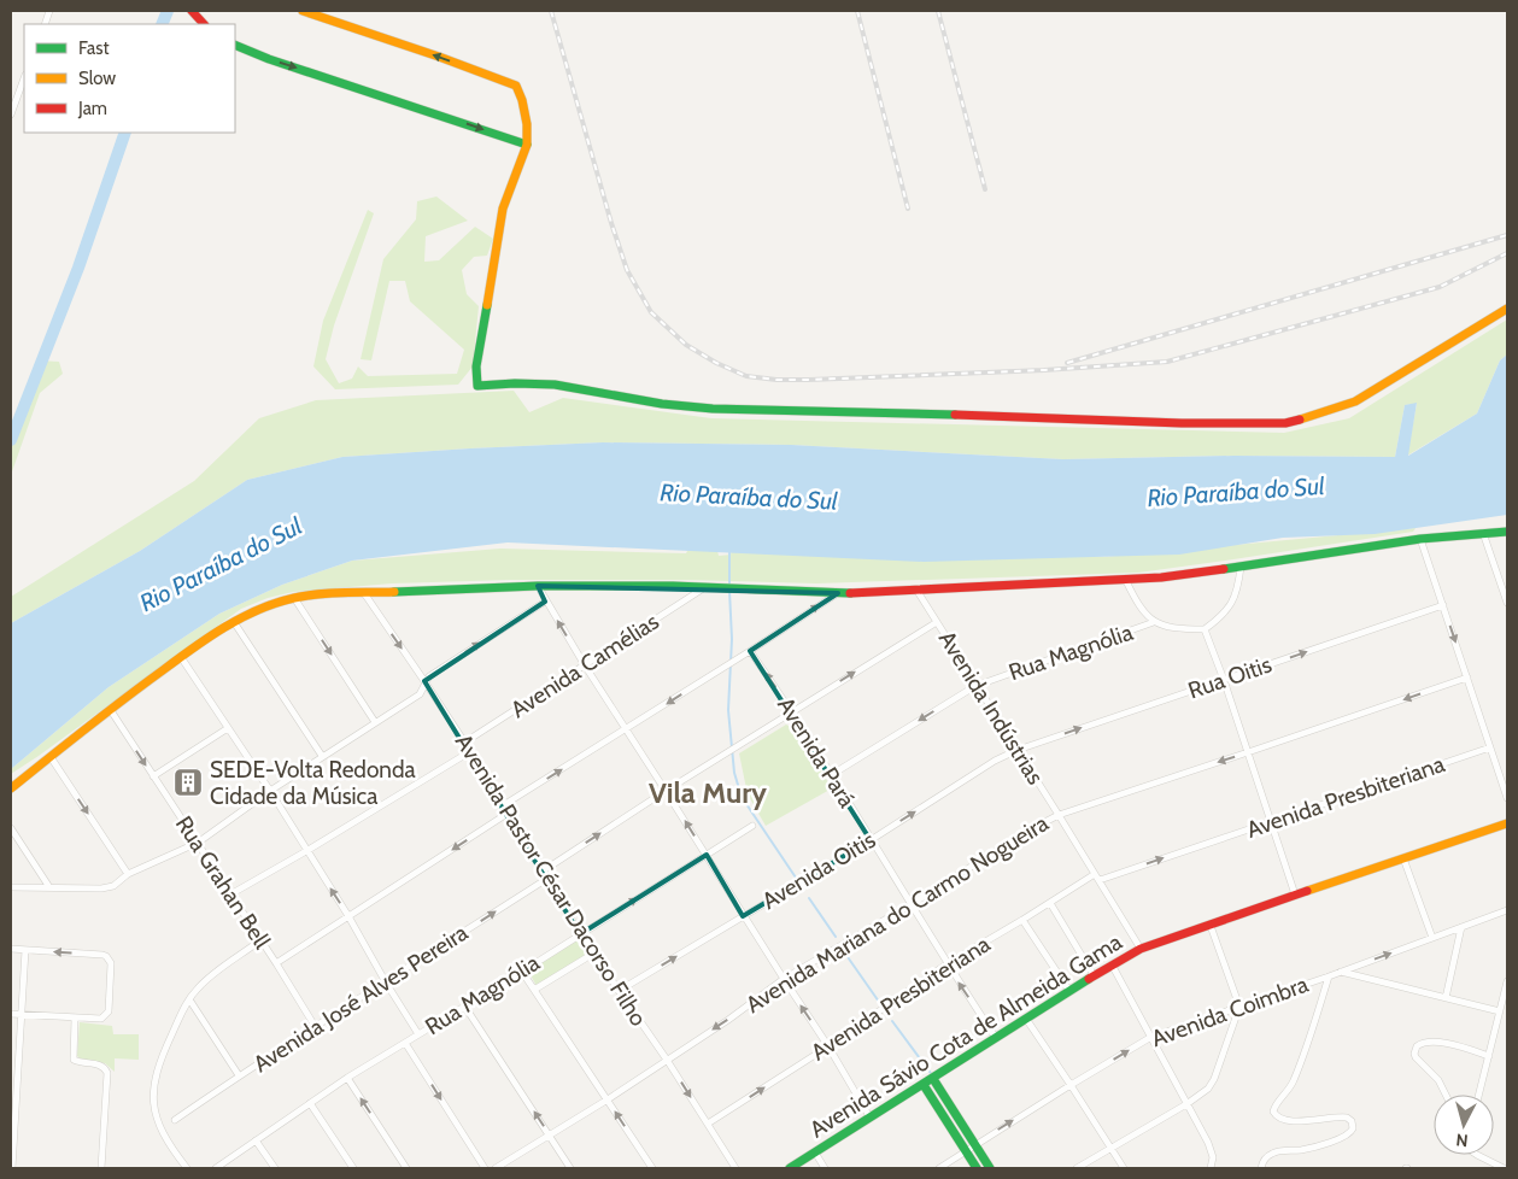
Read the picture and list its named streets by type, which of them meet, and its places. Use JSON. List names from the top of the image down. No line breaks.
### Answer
{"streets":{"street":["Rua Magnólia","Avenida Camélias","Rua Oitis","Avenida Indústrias","Avenida Pará","Avenida Presbiteriana","Avenida Oitis","Avenida Pastor César Dacorso Filho","Rua Grahan Bell","Avenida Mariana do Carmo Nogueira","Avenida José Alves Pereira","Avenida Coimbra","Avenida Sávio Cota de Almeida Gama"]},"crossings":[["Rua Magnólia","Avenida Indústrias"],["Rua Magnólia","Avenida Pará"],["Rua Magnólia","Avenida Pastor César Dacorso Filho"],["Avenida Camélias","Avenida Pastor César Dacorso Filho"],["Rua Oitis","Avenida Indústrias"],["Rua Oitis","Avenida Oitis"],["Avenida Indústrias","Avenida Presbiteriana"],["Avenida Indústrias","Avenida Oitis"],["Avenida Indústrias","Avenida Mariana do Carmo Nogueira"],["Avenida Indústrias","Avenida Sávio Cota de Almeida Gama"],["Avenida Pará","Avenida Presbiteriana"],["Avenida Pará","Avenida Oitis"],["Avenida Pará","Avenida Mariana do Carmo Nogueira"],["Avenida Pará","Avenida Sávio Cota de Almeida Gama"],["Avenida Presbiteriana","Avenida Pastor César Dacorso Filho"],["Avenida Oitis","Avenida Pastor César Dacorso Filho"],["Avenida Pastor César Dacorso Filho","Avenida Mariana do Carmo Nogueira"],["Avenida Pastor César Dacorso Filho","Avenida José Alves Pereira"],["Rua Grahan Bell","Avenida José Alves Pereira"]],"one_way":["Rua Oitis","Avenida Pará","Avenida Presbiteriana","Avenida Oitis","Avenida Mariana do Carmo Nogueira","Avenida José Alves Pereira","Avenida Coimbra"],"districts":["Vila Mury"],"water":["Rio Paraíba do Sul"],"places":{"building":["SEDE-Volta Redonda Cidade da Música"]},"legend":["Fast","Slow","Jam"],"north":"bottom"}
